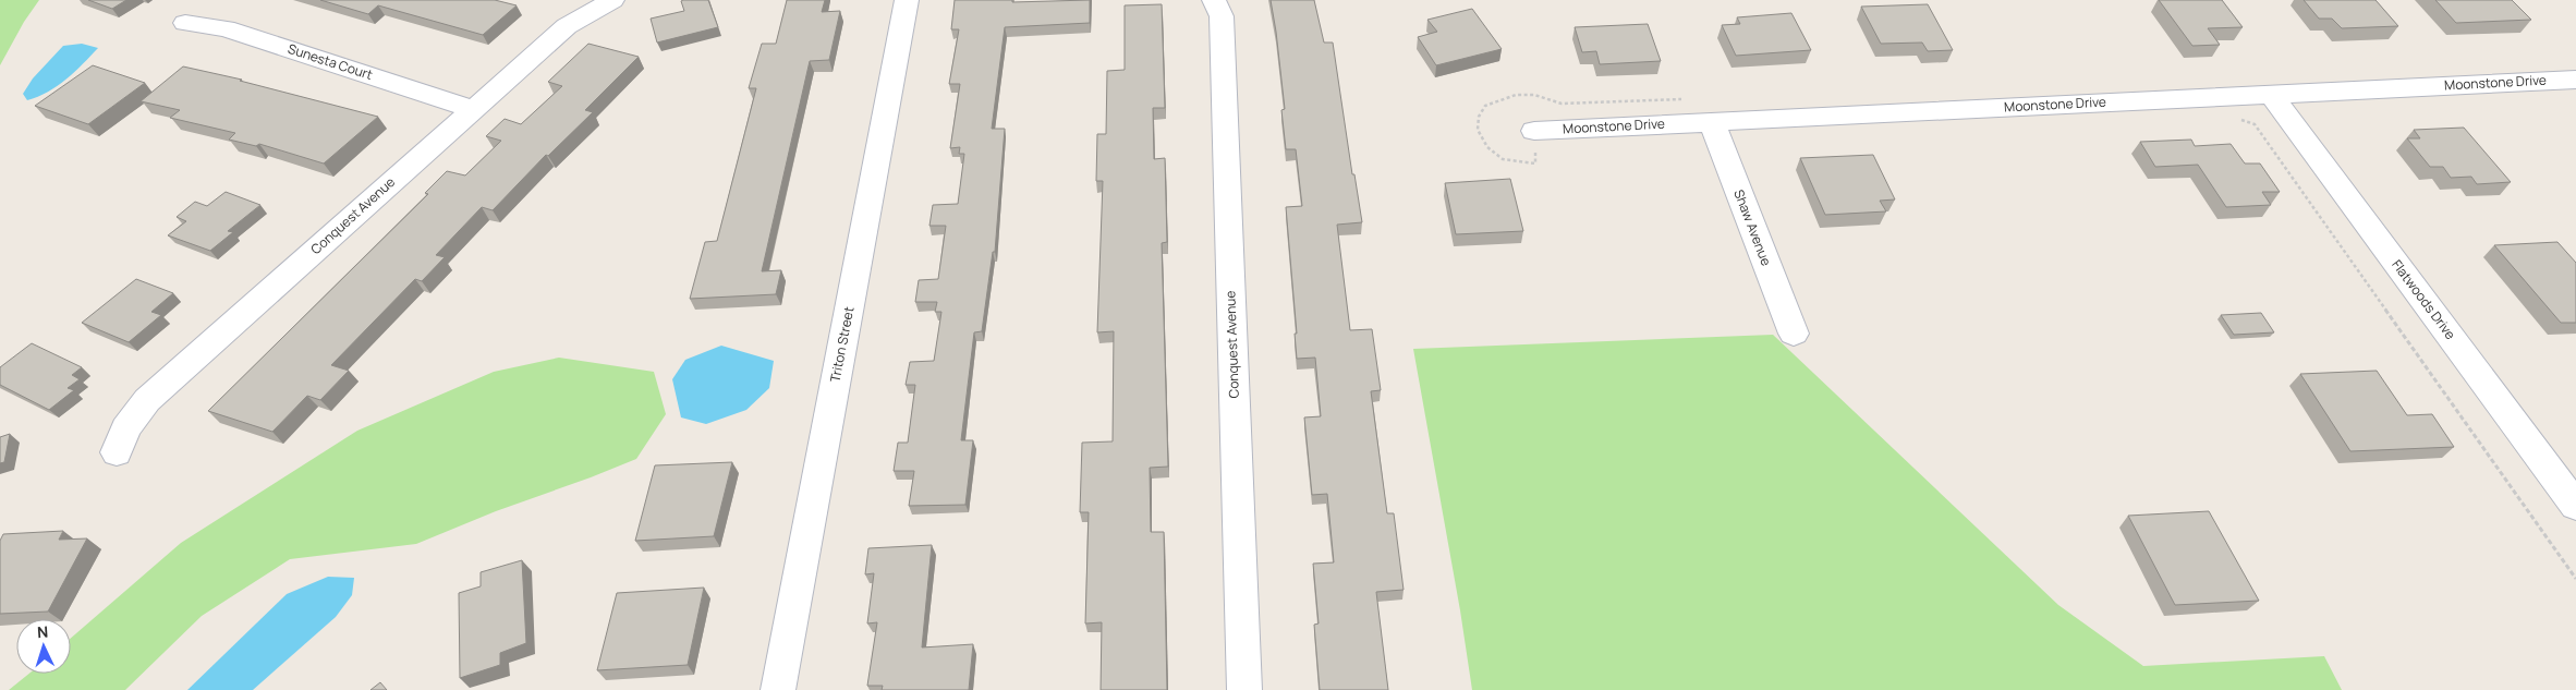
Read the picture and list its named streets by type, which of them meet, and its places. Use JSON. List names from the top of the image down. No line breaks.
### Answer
{"streets":{"street":["Sunesta Court","Moonstone Drive","Conquest Avenue","Shaw Avenue","Flatwoods Drive","Triton Street"]},"crossings":[["Sunesta Court","Conquest Avenue"],["Moonstone Drive","Shaw Avenue"],["Moonstone Drive","Flatwoods Drive"]],"north":"top"}
